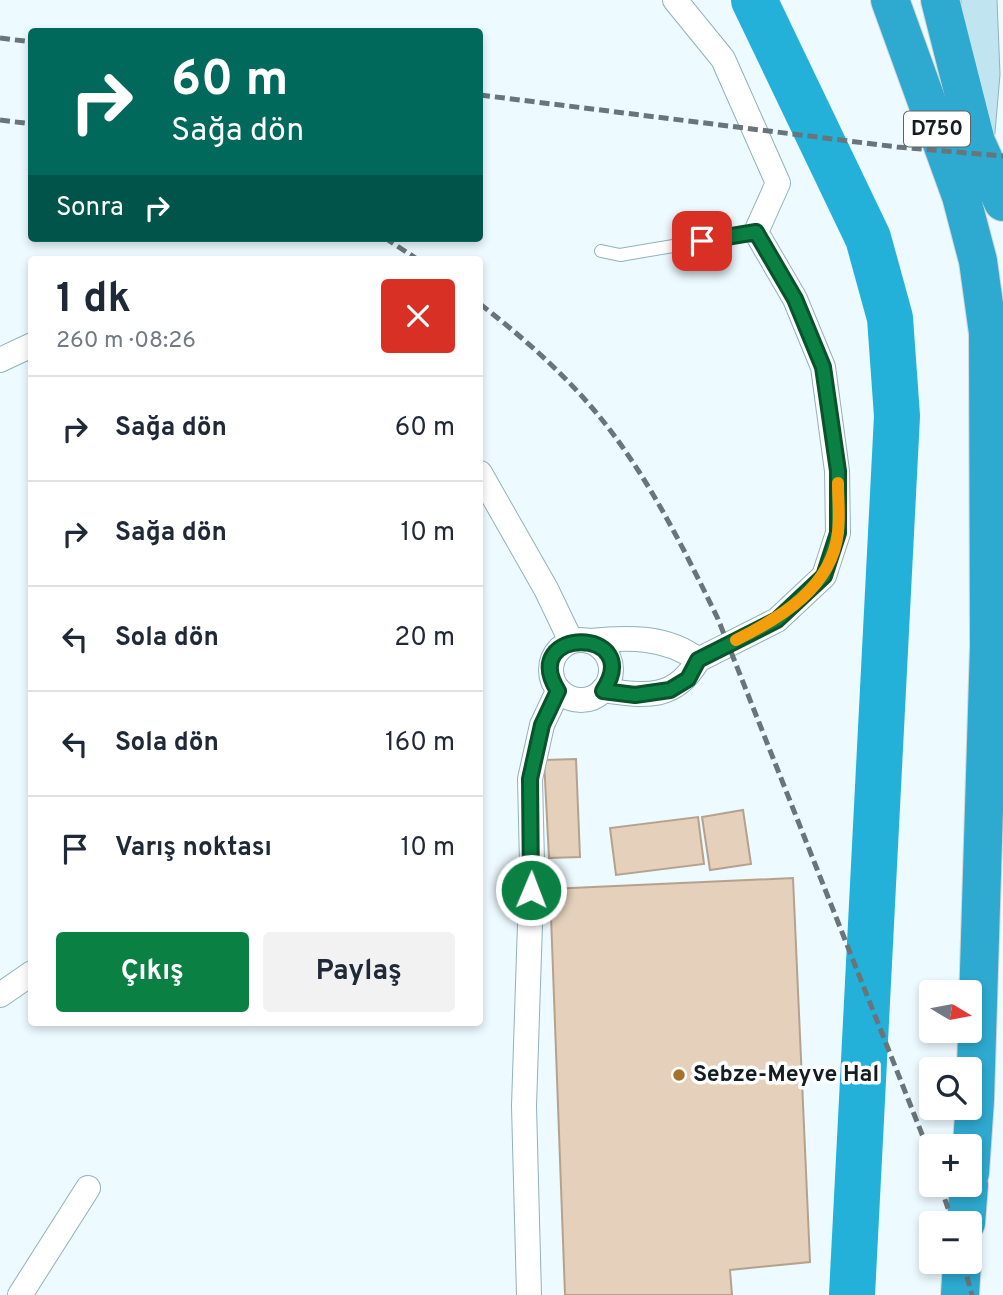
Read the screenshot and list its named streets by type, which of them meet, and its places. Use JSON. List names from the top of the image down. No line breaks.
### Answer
{"streets":{"highway":["D750"]},"places":["Sebze-Meyve Hal"],"north":"right","page":{"turn":["60 m","Sağa dön"],"then":"Sonra","heading":["1 dk","260 m · 08:26"],"list":[{"name":"Sağa dön","value":"60 m"},{"name":"Sağa dön","value":"10 m"},{"name":"Sola dön","value":"20 m"},{"name":"Sola dön","value":"160 m"},{"name":"Varış noktası","value":"10 m"}],"buttons":["Çıkış","Paylaş"],"map_buttons":["+","−"]}}
